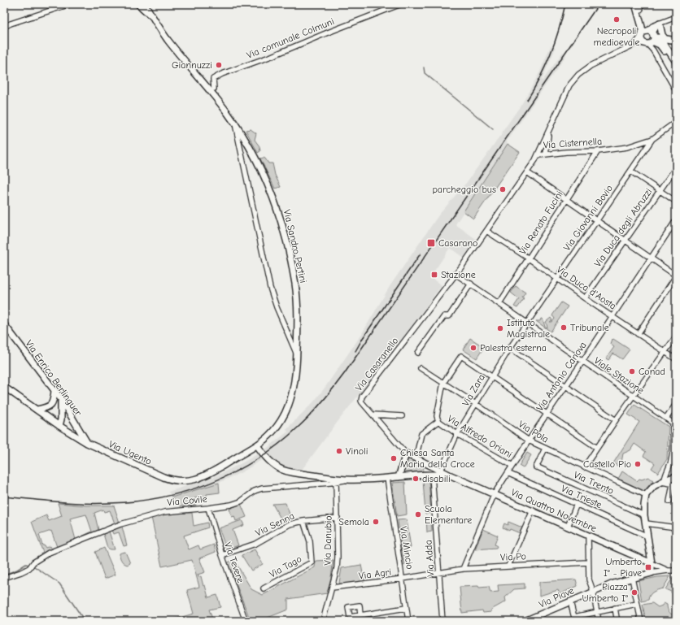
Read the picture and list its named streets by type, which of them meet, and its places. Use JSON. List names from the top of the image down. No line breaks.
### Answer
{"streets":{"street":["Via comunale Colmuni","Via Cisternella","Via Giovanni Bovio","Via Renato Fucini","Via Duca degli Abruzzi","Via Sandro Pertini","Via Duca d'Aosta","Via Casaranello","Viale Stazione","Via Antonio Canova","Via Enrico Berlinguer","Via Zara","Via Pola","Via Alfredo Oriani","Via Ugento","Via Trento","Via Trieste","Via Covile","Via Quattro Novembre","Via Senna","Via Danubio","Via Mincio","Via Po","Via Adda","Via Tevere","Via Tago","Via Agri","Via Piave"]},"crossings":[["Via Cisternella","Via Giovanni Bovio"],["Via Cisternella","Via Renato Fucini"],["Via Cisternella","Via Duca d'Aosta"],["Via Cisternella","Via Casaranello"],["Via Cisternella","Viale Stazione"],["Via Giovanni Bovio","Via Duca d'Aosta"],["Via Giovanni Bovio","Viale Stazione"],["Via Giovanni Bovio","Via Zara"],["Via Renato Fucini","Via Duca d'Aosta"],["Via Renato Fucini","Viale Stazione"],["Via Duca degli Abruzzi","Via Duca d'Aosta"],["Via Sandro Pertini","Via Ugento"],["Via Duca d'Aosta","Via Antonio Canova"],["Via Casaranello","Via Quattro Novembre"],["Viale Stazione","Via Antonio Canova"],["Viale Stazione","Via Zara"],["Via Antonio Canova","Via Pola"],["Via Antonio Canova","Via Alfredo Oriani"],["Via Antonio Canova","Via Trieste"],["Via Antonio Canova","Via Quattro Novembre"],["Via Antonio Canova","Via Po"],["Via Enrico Berlinguer","Via Ugento"],["Via Zara","Via Pola"],["Via Zara","Via Alfredo Oriani"],["Via Zara","Via Quattro Novembre"],["Via Pola","Via Trento"],["Via Covile","Via Quattro Novembre"],["Via Covile","Via Danubio"],["Via Covile","Via Mincio"],["Via Covile","Via Tevere"],["Via Quattro Novembre","Via Adda"],["Via Senna","Via Danubio"],["Via Senna","Via Tevere"],["Via Senna","Via Tago"],["Via Danubio","Via Agri"],["Via Mincio","Via Agri"],["Via Po","Via Adda"],["Via Po","Via Agri"],["Via Adda","Via Agri"]],"places":{"other":["Necropoli medioevale","Giannuzzi","parcheggio bus","Tribunale","Istituto Magistrale","Palestra esterna","Conad","Vinoli","Chiesa Santa Maria della Croce","Castello Pio","disabili","Scuola Elementare","Semola","Piazza Umberto I°"],"transit":["Casarano","Stazione","Umberto I° - Piave"]}}
